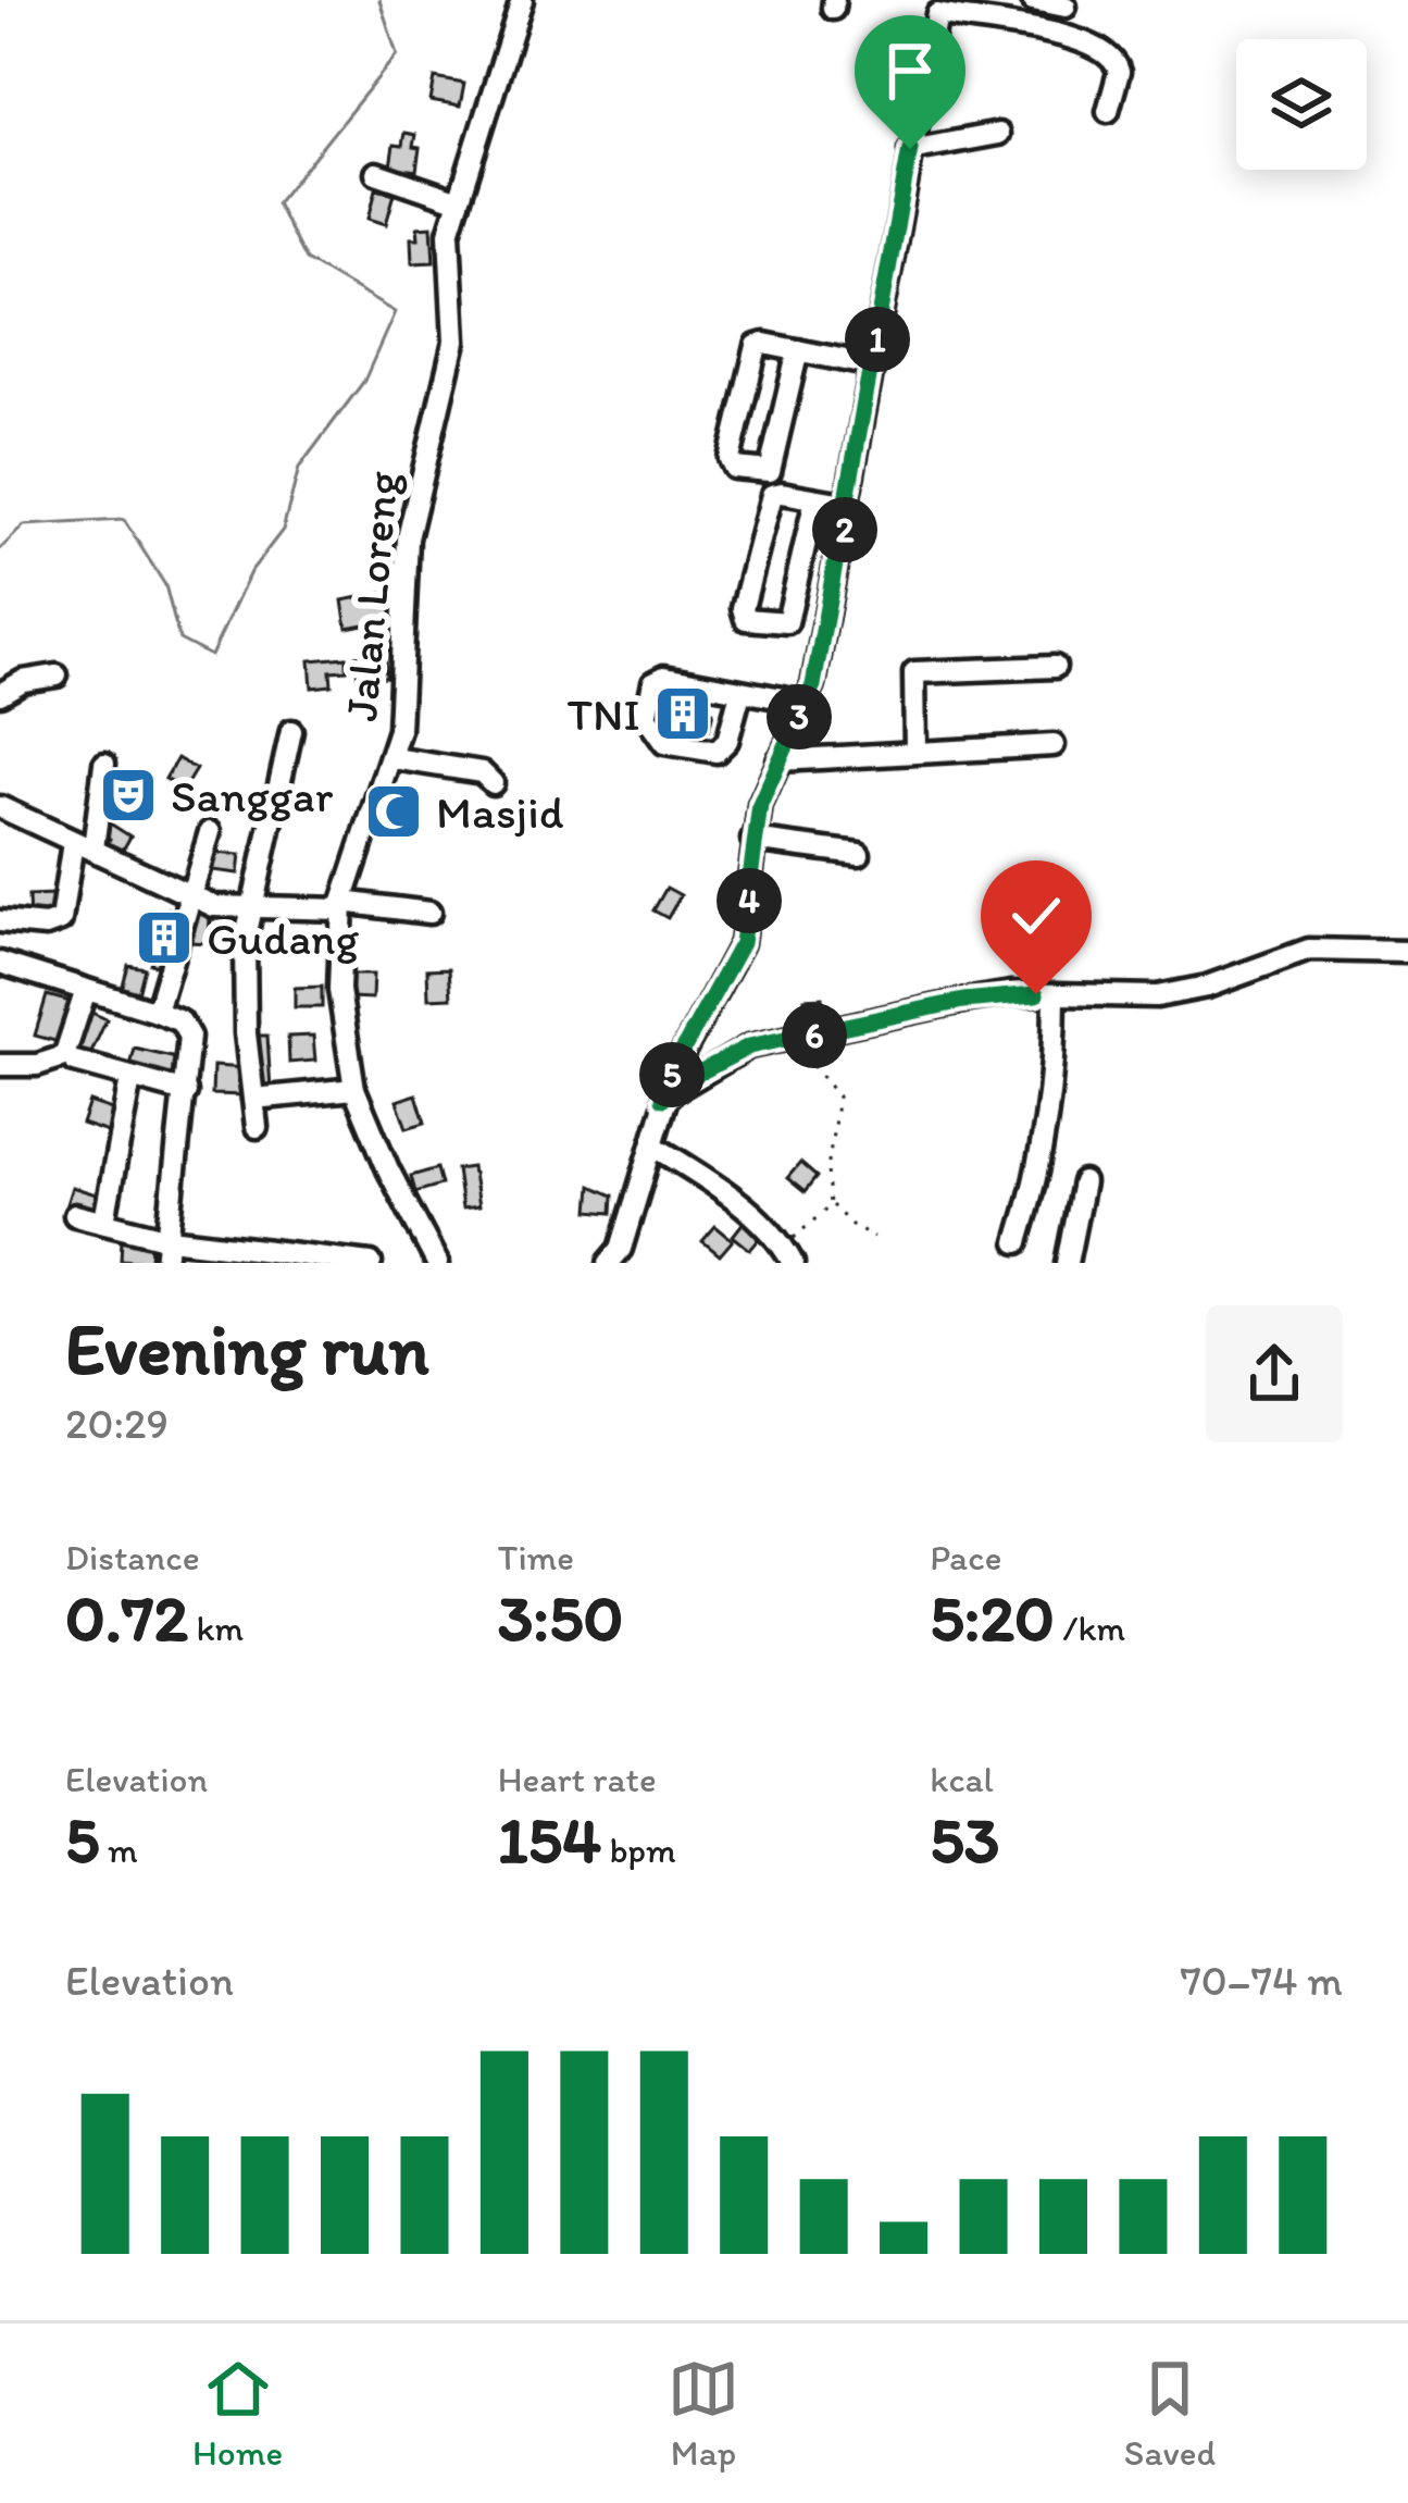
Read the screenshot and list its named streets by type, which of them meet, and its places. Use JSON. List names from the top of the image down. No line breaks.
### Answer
{"streets":{"street":["Jalan Loreng"]},"places":{"building":["TNI","Gudang"],"theatre":["Sanggar"],"mosque":["Masjid"]},"page":{"pins":["1","2","3","4","6","5"],"heading":["Evening run","20:29"],"stats":[["Distance","0.72 km"],["Time","3:50"],["Pace","5:20 /km"],["Elevation","5 m"],["Heart rate","154 bpm"],["kcal","53"]],"chart":["Elevation","70–74 m"],"tabs":["Home","Map","Saved"]}}
